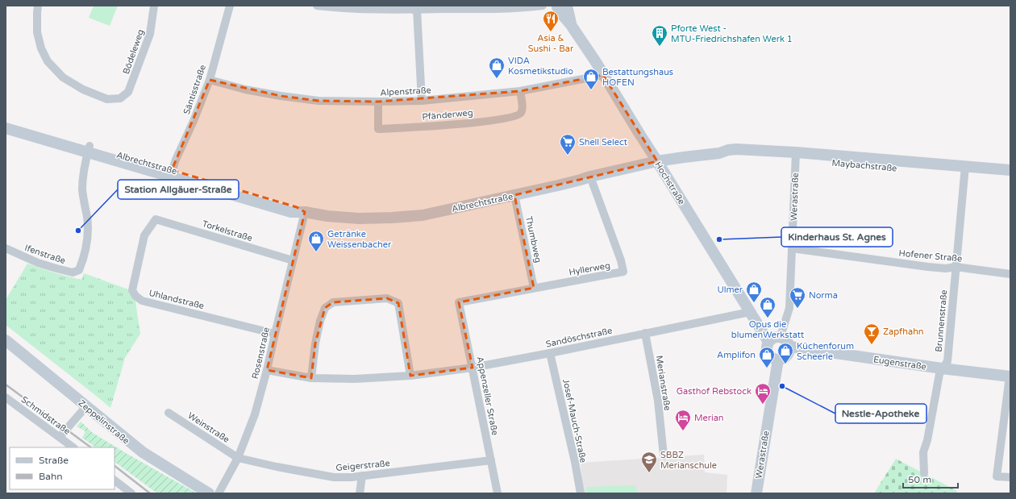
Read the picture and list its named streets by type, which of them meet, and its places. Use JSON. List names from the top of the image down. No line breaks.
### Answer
{"streets":{"main road":["Albrechtstraße","Maybachstraße","Hochstraße","Werastraße","Eugenstraße","Zeppelinstraße"],"street":["Bödeleweg","Säntisstraße","Alpenstraße","Pfänderweg","Torkelstraße","Thumbweg","Ifenstraße","Hofener Straße","Hyllerweg","Uhlandstraße","Brunnenstraße","Sandöschstraße","Rosenstraße","Merianstraße","Appenzeller Straße","Schmidstraße","Josef-Mauch-Straße","Weinstraße","Geigerstraße"]},"crossings":[["Säntisstraße","Alpenstraße"],["Säntisstraße","Albrechtstraße"],["Alpenstraße","Pfänderweg"],["Alpenstraße","Hochstraße"],["Albrechtstraße","Maybachstraße"],["Albrechtstraße","Hochstraße"],["Albrechtstraße","Thumbweg"],["Albrechtstraße","Ifenstraße"],["Albrechtstraße","Hyllerweg"],["Albrechtstraße","Rosenstraße"],["Maybachstraße","Hochstraße"],["Maybachstraße","Werastraße"],["Maybachstraße","Brunnenstraße"],["Hochstraße","Werastraße"],["Hochstraße","Sandöschstraße"],["Hochstraße","Eugenstraße"],["Werastraße","Hofener Straße"],["Werastraße","Eugenstraße"],["Torkelstraße","Uhlandstraße"],["Torkelstraße","Rosenstraße"],["Thumbweg","Hyllerweg"],["Hofener Straße","Brunnenstraße"],["Hyllerweg","Appenzeller Straße"],["Uhlandstraße","Rosenstraße"],["Brunnenstraße","Eugenstraße"],["Sandöschstraße","Rosenstraße"],["Sandöschstraße","Merianstraße"],["Sandöschstraße","Appenzeller Straße"],["Sandöschstraße","Josef-Mauch-Straße"],["Rosenstraße","Weinstraße"],["Rosenstraße","Geigerstraße"],["Appenzeller Straße","Geigerstraße"],["Weinstraße","Geigerstraße"]],"places":{"restaurant":["Asia & Sushi - Bar"],"building":["Pforte West - MTU-Friedrichshafen Werk 1"],"shop":["VIDA Kosmetikstudio","Bestattungshaus HOFEN","Getränke Weissenbacher","Ulmer","Opus die blumenWerkstatt","Küchenforum Scheerle","Amplifon"],"supermarket":["Shell Select","Norma"],"other":["Station Allgäuer-Straße","Kinderhaus St. Agnes","Nestle-Apotheke"],"bar":["Zapfhahn"],"hotel":["Gasthof Rebstock","Merian"],"school or university":["SBBZ Merianschule"]},"legend":["Straße","Bahn"],"scale_bar":"50 m"}
